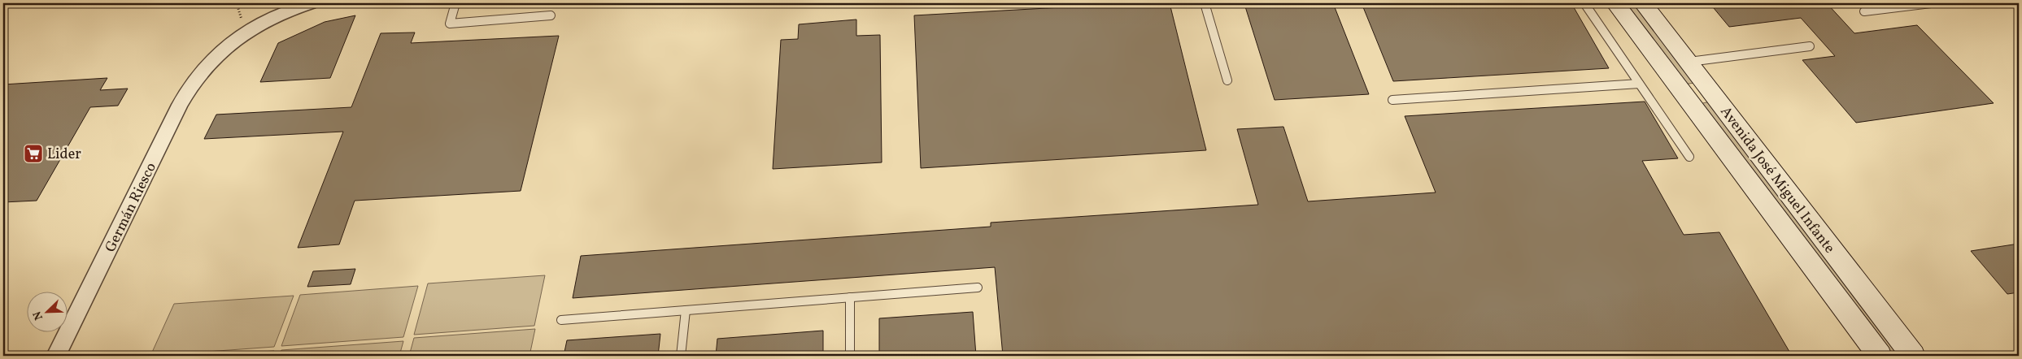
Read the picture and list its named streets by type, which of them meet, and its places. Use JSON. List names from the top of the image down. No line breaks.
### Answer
{"streets":{"street":["Avenida José Miguel Infante","Germán Riesco"]},"places":{"supermarket":["Lider"]},"north":"bottom left"}
